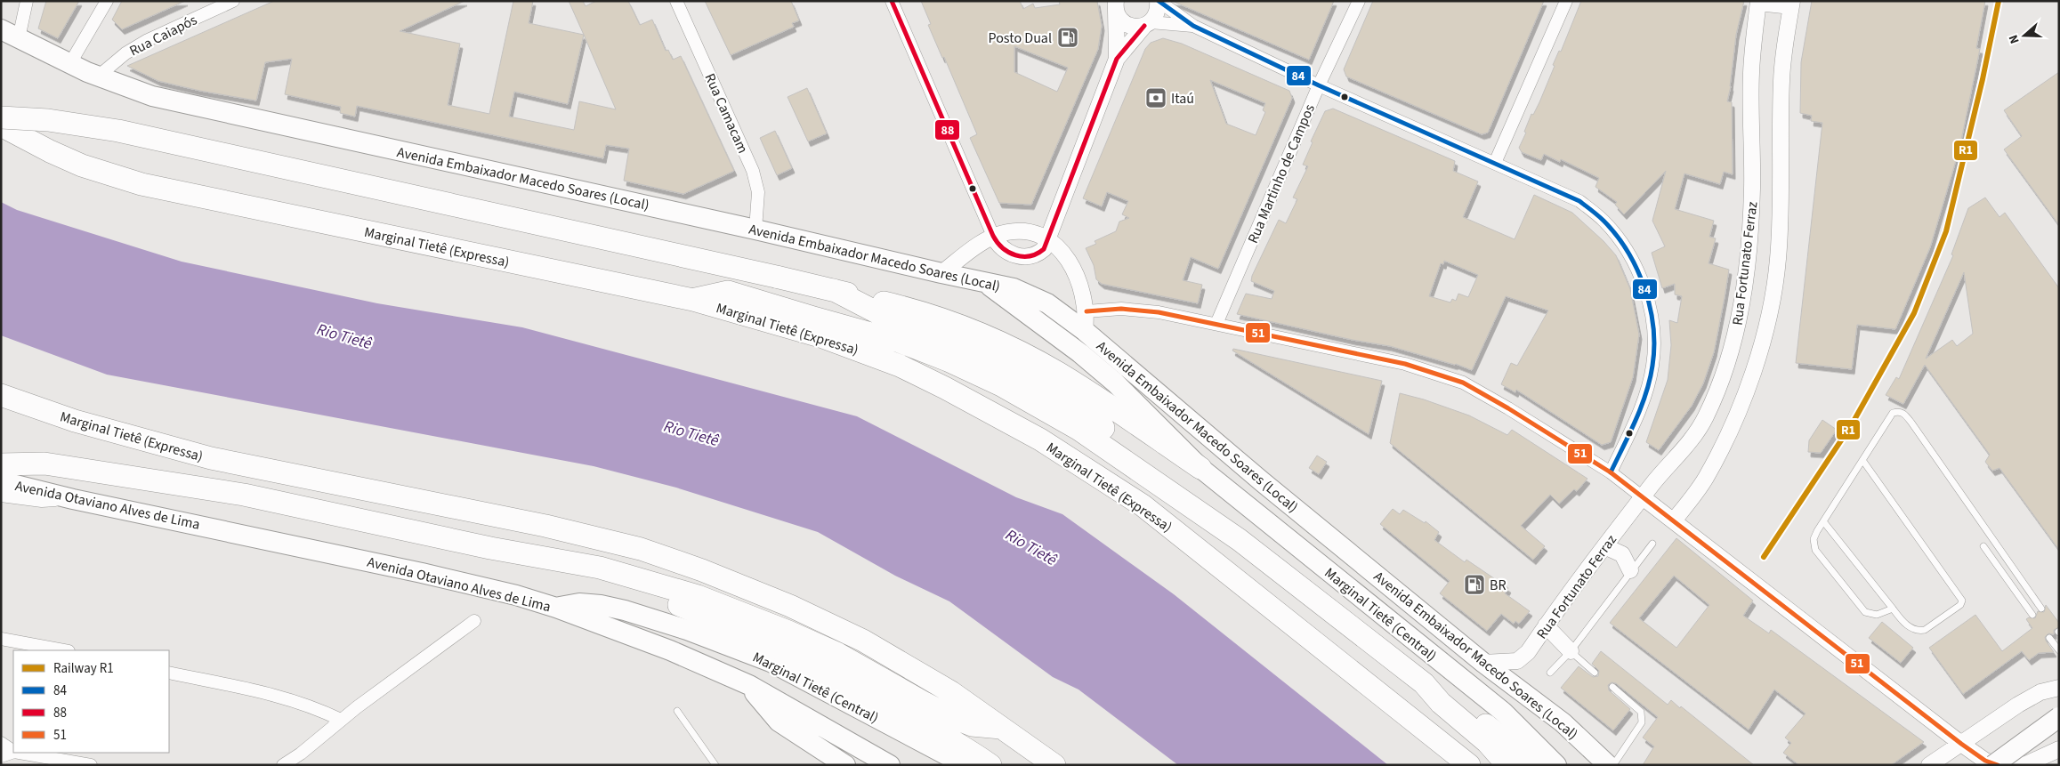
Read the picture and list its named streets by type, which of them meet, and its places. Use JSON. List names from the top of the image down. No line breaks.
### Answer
{"streets":{"highway":["Marginal Tietê (Expressa)"],"main road":["Avenida Embaixador Macedo Soares (Local)","Avenida Otaviano Alves de Lima","Marginal Tietê (Central)"],"street":["Rua Caiapós","Rua Camacam","Rua Martinho de Campos","Rua Fortunato Ferraz"]},"crossings":[["Rua Caiapós","Avenida Embaixador Macedo Soares (Local)"],["Rua Camacam","Avenida Embaixador Macedo Soares (Local)"],["Avenida Embaixador Macedo Soares (Local)","Rua Fortunato Ferraz"],["Avenida Embaixador Macedo Soares (Local)","Marginal Tietê (Central)"],["Avenida Otaviano Alves de Lima","Marginal Tietê (Central)"]],"water":["Rio Tietê"],"places":{"fuel station":["Posto Dual","BR"],"bank":["Itaú"]},"lines":["rail line R1","transit line 84","transit line 88","transit line 51"],"legend":["Railway R1","84","88","51"],"north":"left"}
